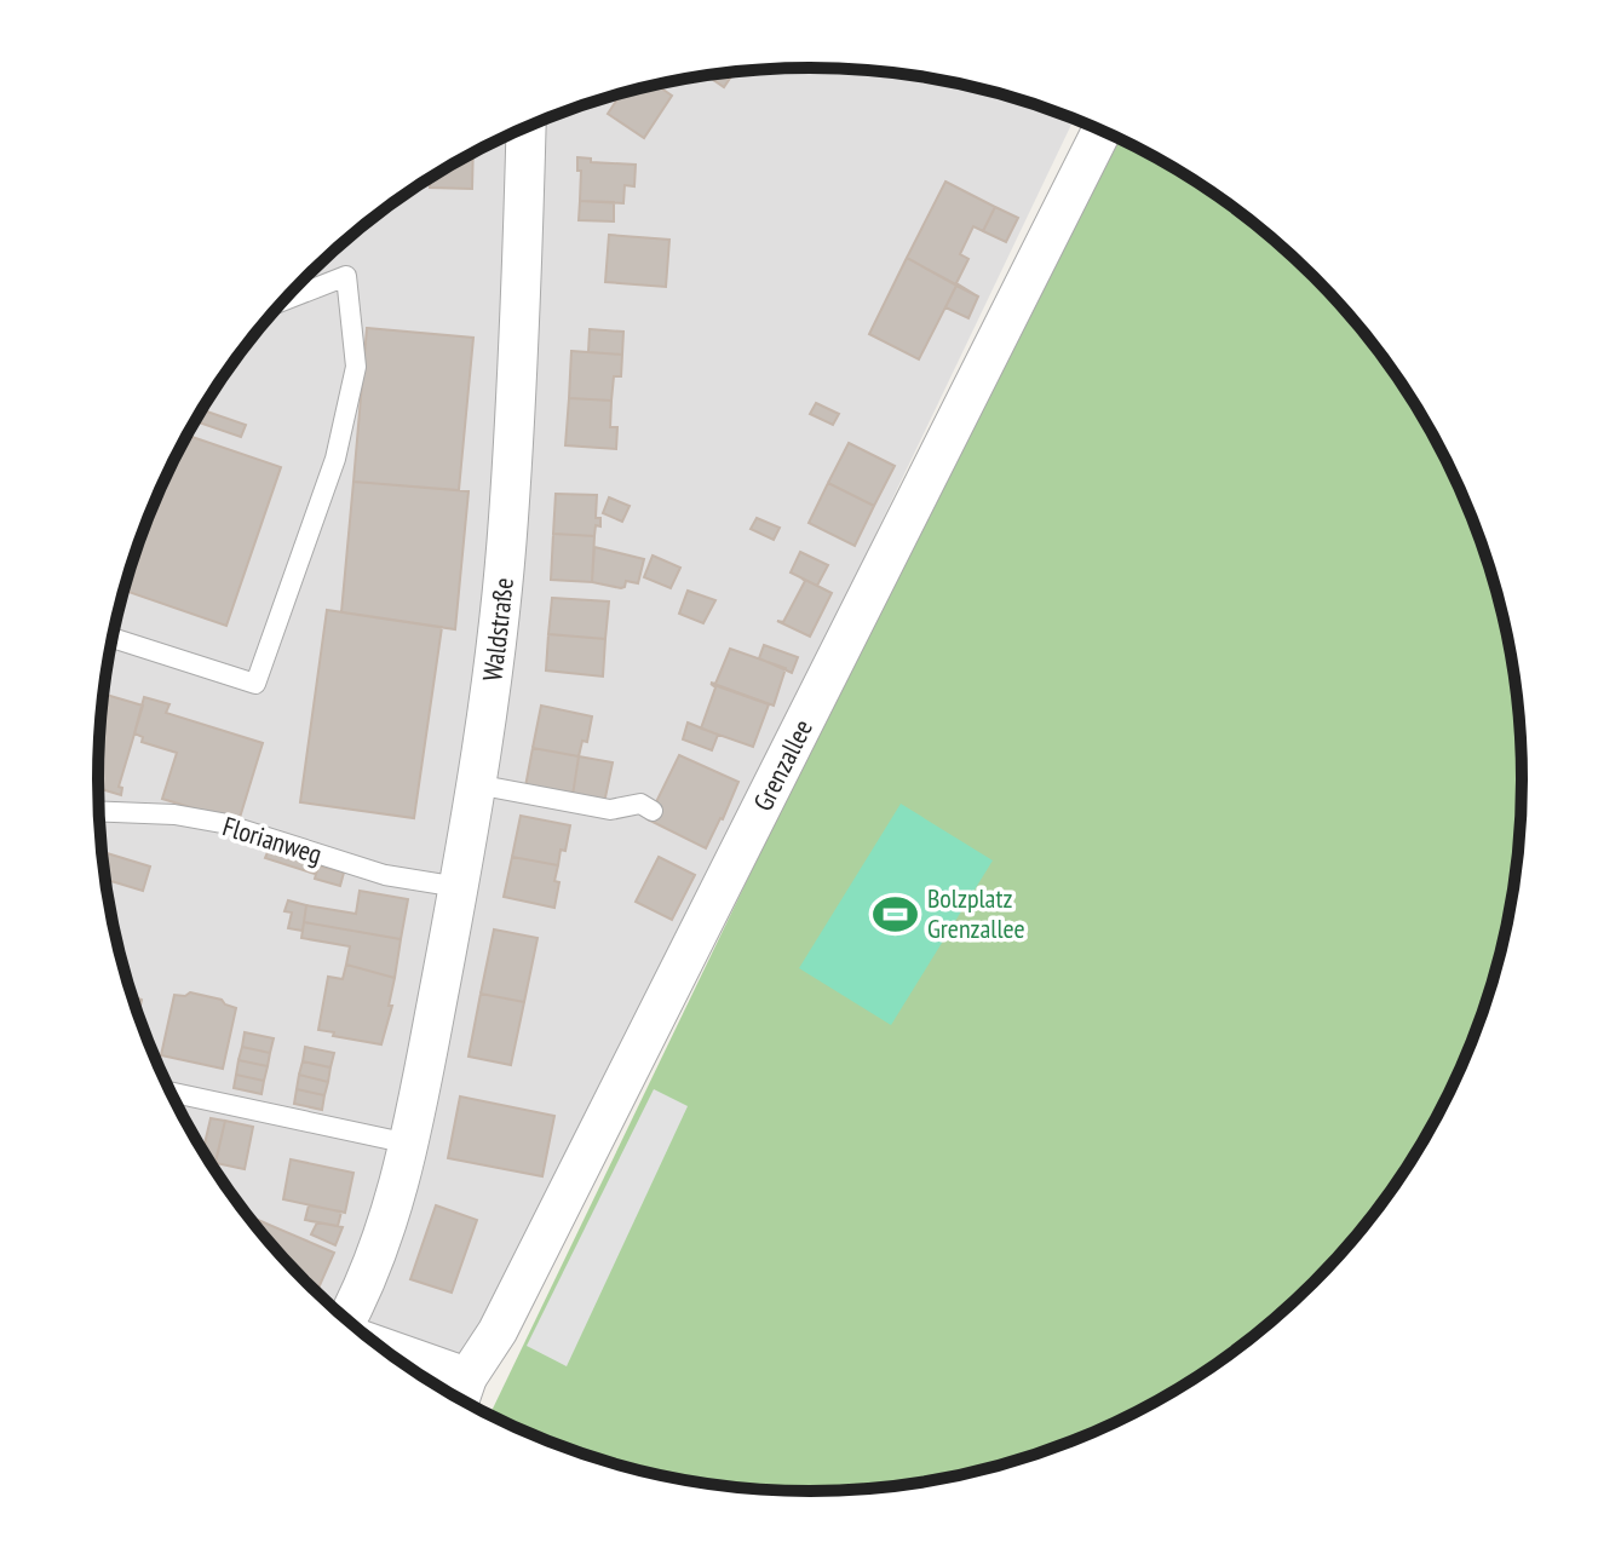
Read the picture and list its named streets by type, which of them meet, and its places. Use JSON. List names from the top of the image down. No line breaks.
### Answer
{"streets":{"street":["Waldstraße","Grenzallee"],"lane":["Florianweg"]},"crossings":[["Waldstraße","Florianweg"]],"places":{"sports":["Bolzplatz Grenzallee"]}}
